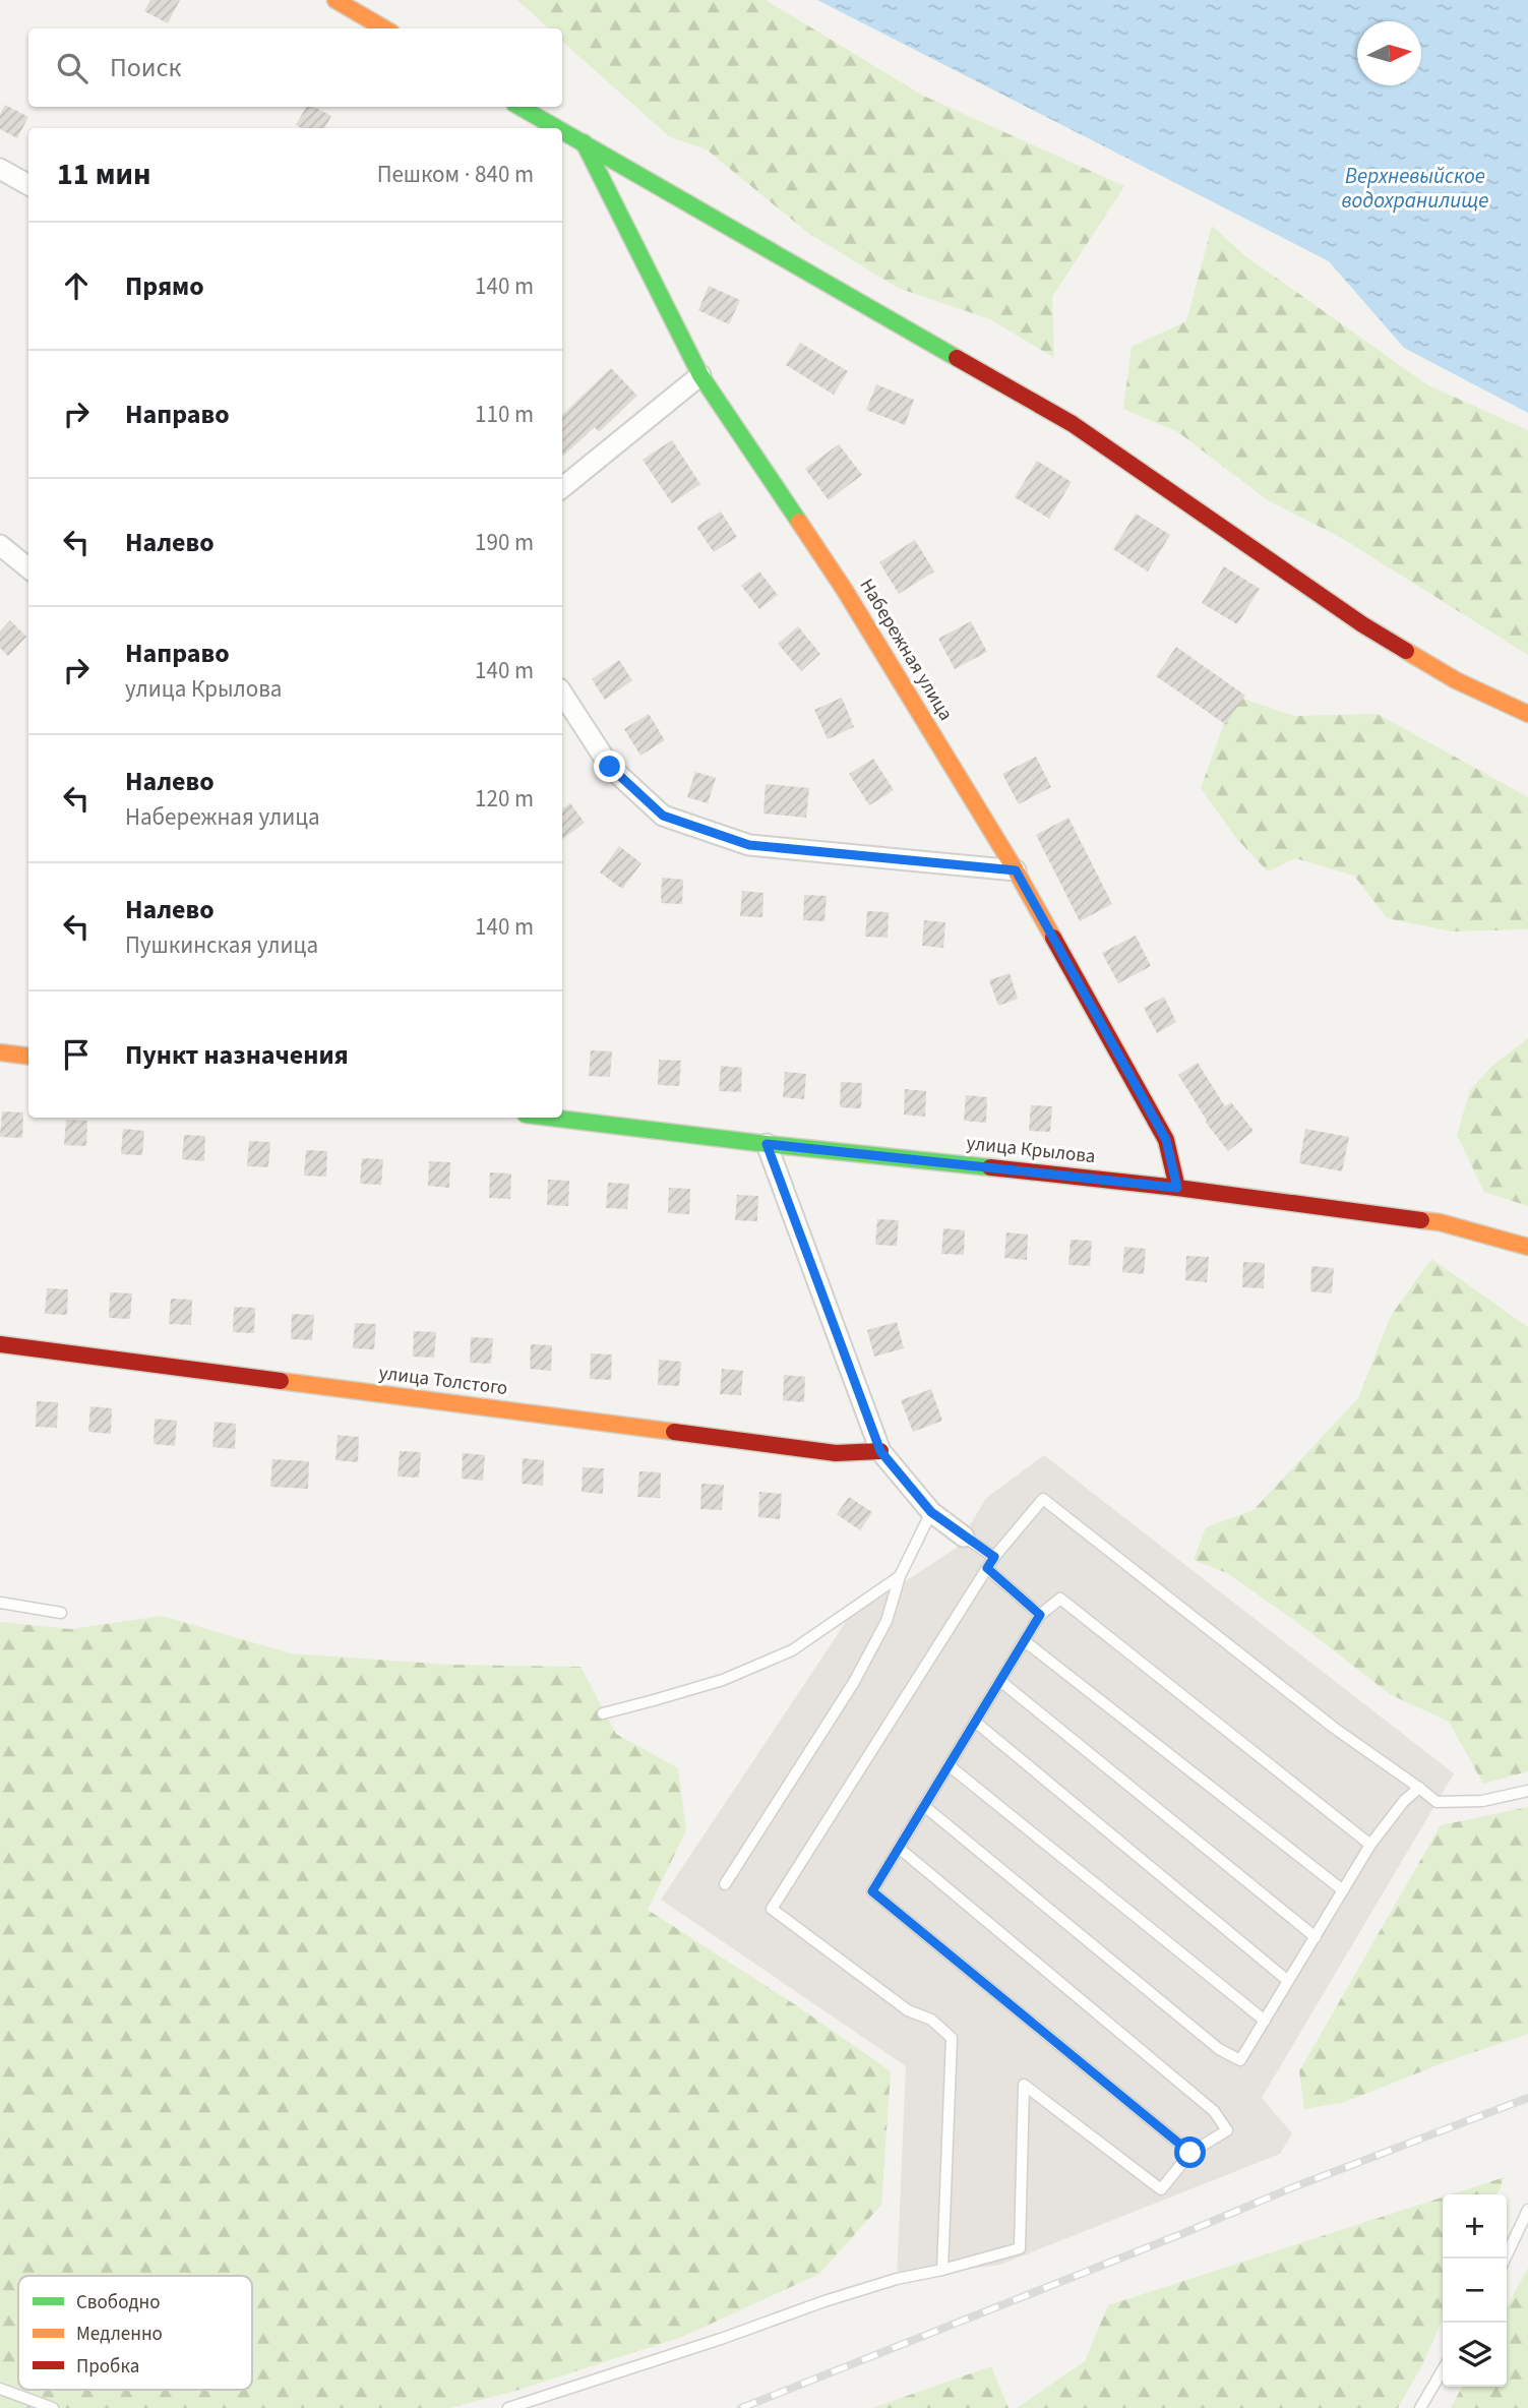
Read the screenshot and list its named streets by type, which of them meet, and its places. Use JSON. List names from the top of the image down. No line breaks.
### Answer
{"streets":{"street":["Набережная улица","улица Крылова","улица Толстого"]},"crossings":[["Набережная улица","улица Крылова"]],"water":["Верхневыйское водохранилище"],"legend":["Свободно","Медленно","Пробка"],"north":"right","page":{"search":"Поиск","heading":["11 мин","Пешком · 840 m"],"list":[["Прямо","140 m"],["Направо","110 m"],["Налево","190 m"],["Направо","улица Крылова","140 m"],["Налево","Набережная улица","120 m"],["Налево","Пушкинская улица","140 m"],"Пункт назначения"],"map_buttons":["+","−"]}}
